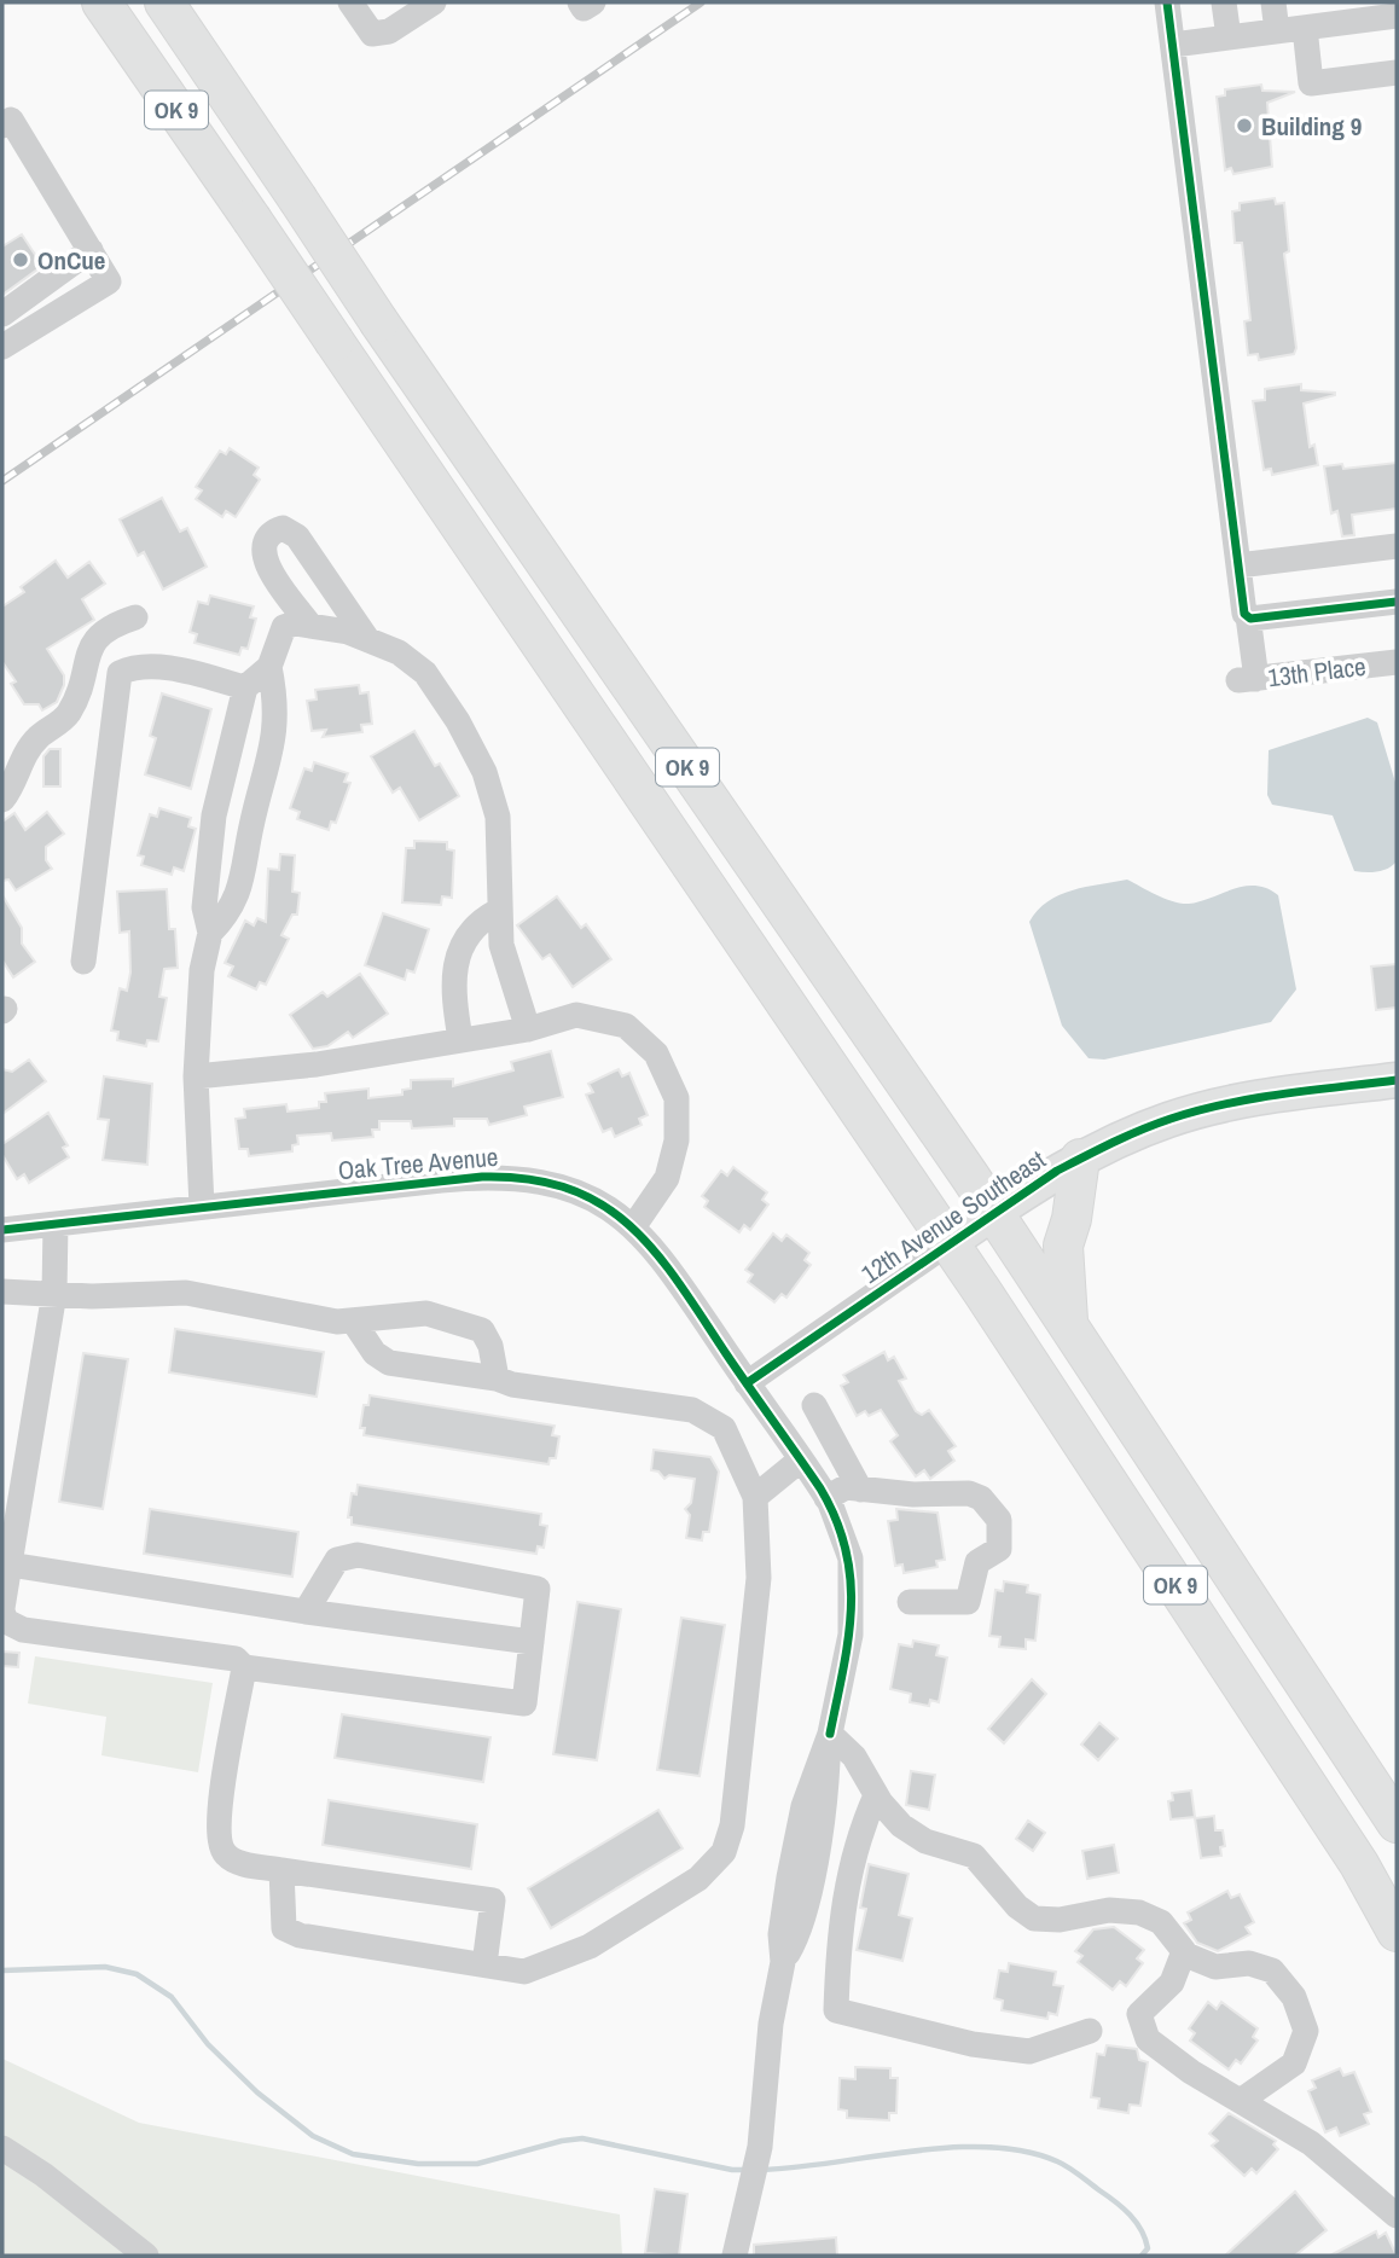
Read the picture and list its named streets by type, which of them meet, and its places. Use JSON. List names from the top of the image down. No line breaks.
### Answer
{"streets":{"highway":["OK 9"],"main road":["12th Avenue Southeast"],"street":["13th Place","Oak Tree Avenue"]},"crossings":[["OK 9","12th Avenue Southeast"],["Oak Tree Avenue","12th Avenue Southeast"]],"places":["Building 9","OnCue"]}
